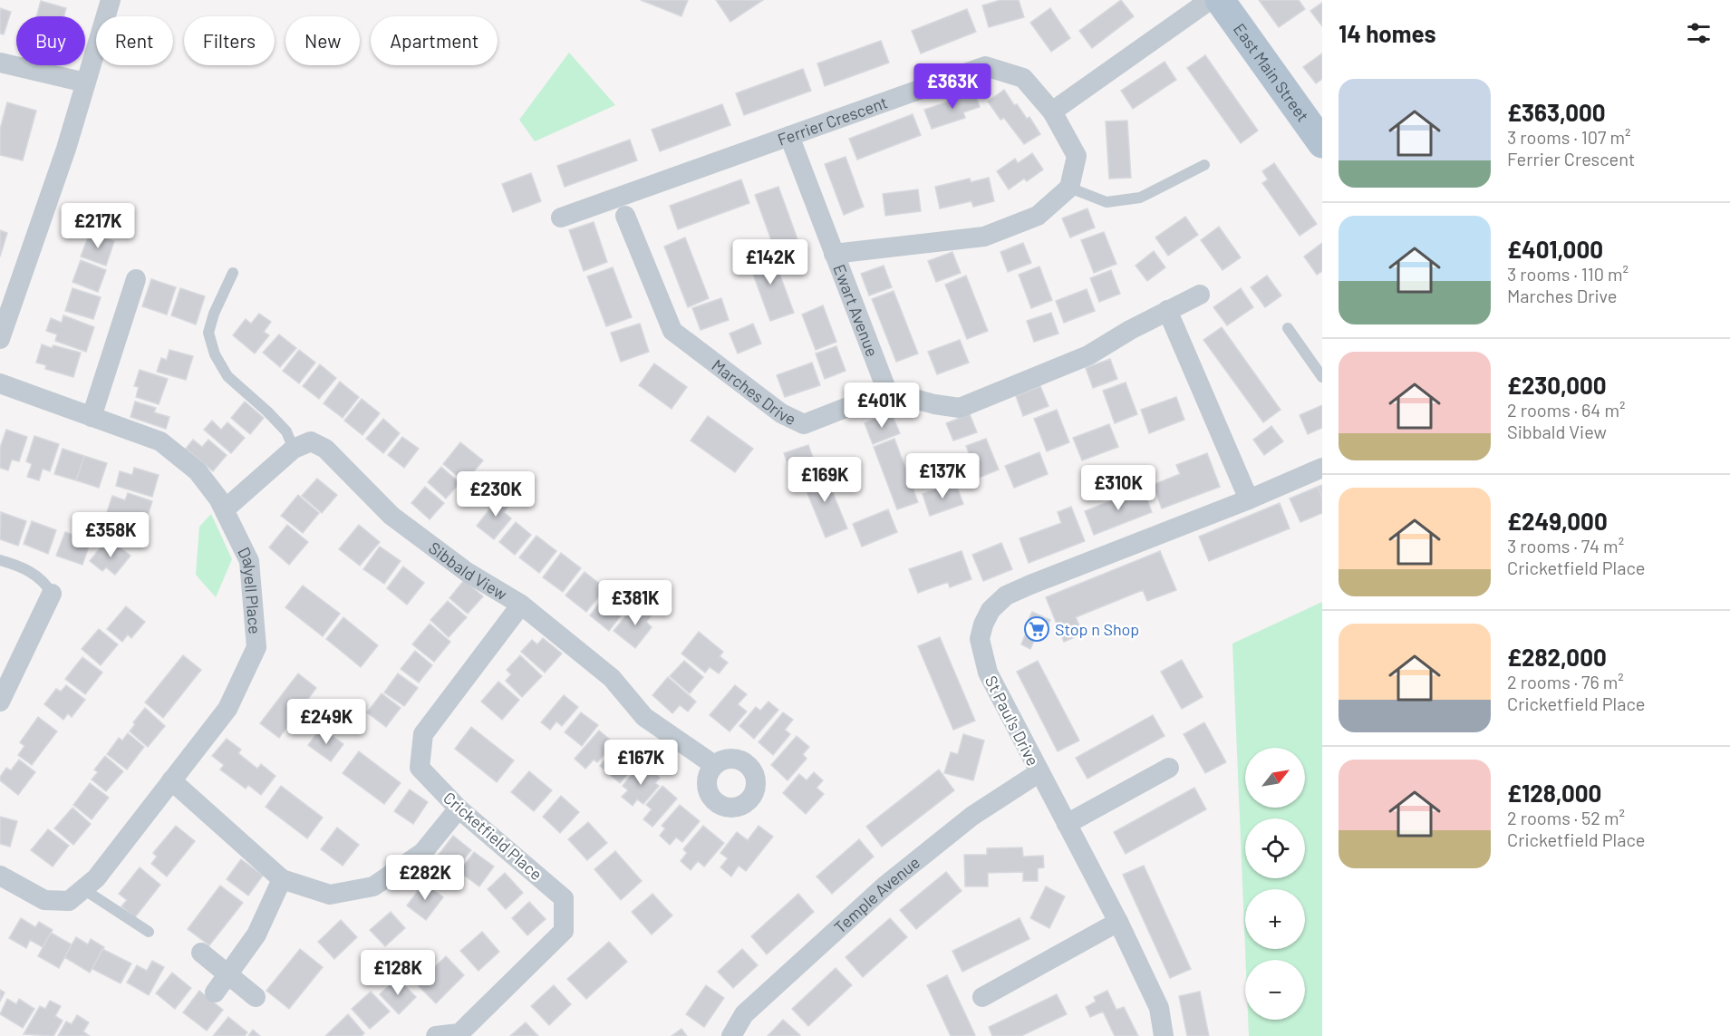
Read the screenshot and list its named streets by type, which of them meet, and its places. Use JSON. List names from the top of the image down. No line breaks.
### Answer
{"streets":{"main road":["East Main Street"],"street":["Ferrier Crescent","Ewart Avenue","Marches Drive","Sibbald View","Dalyell Place","St Paul's Drive","Cricketfield Place","Temple Avenue"]},"crossings":[["Ferrier Crescent","Ewart Avenue"],["Ewart Avenue","Marches Drive"],["Sibbald View","Cricketfield Place"],["St Paul's Drive","Temple Avenue"]],"places":{"supermarket":["Stop n Shop"]},"north":"top right","page":{"heading":"14 homes","chip":["Buy","Rent","Filters","New","Apartment"],"price":["£363K","£217K","£142K","£401K","£137K","£169K","£310K","£230K","£358K","£381K","£249K","£167K","£282K","£128K"],"list":[{"name":"£363,000","note":"3 rooms · 107 m² · Ferrier Crescent"},{"name":"£401,000","note":"3 rooms · 110 m² · Marches Drive"},{"name":"£230,000","note":"2 rooms · 64 m² · Sibbald View"},{"name":"£249,000","note":"3 rooms · 74 m² · Cricketfield Place"},{"name":"£282,000","note":"2 rooms · 76 m² · Cricketfield Place"},{"name":"£128,000","note":"2 rooms · 52 m² · Cricketfield Place"}],"map_buttons":["+","−"]}}
